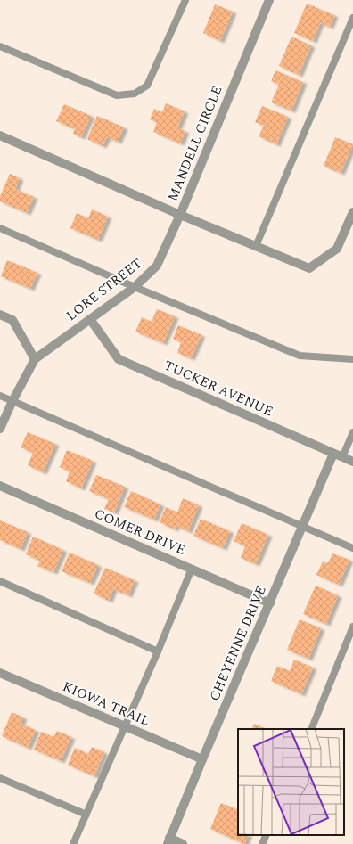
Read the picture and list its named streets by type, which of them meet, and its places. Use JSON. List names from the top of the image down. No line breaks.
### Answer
{"streets":{"street":["MANDELL CIRCLE","LORE STREET","TUCKER AVENUE","COMER DRIVE","CHEYENNE DRIVE","KIOWA TRAIL"]},"crossings":[["MANDELL CIRCLE","LORE STREET"],["LORE STREET","TUCKER AVENUE"],["TUCKER AVENUE","CHEYENNE DRIVE"],["COMER DRIVE","CHEYENNE DRIVE"],["CHEYENNE DRIVE","KIOWA TRAIL"]]}
